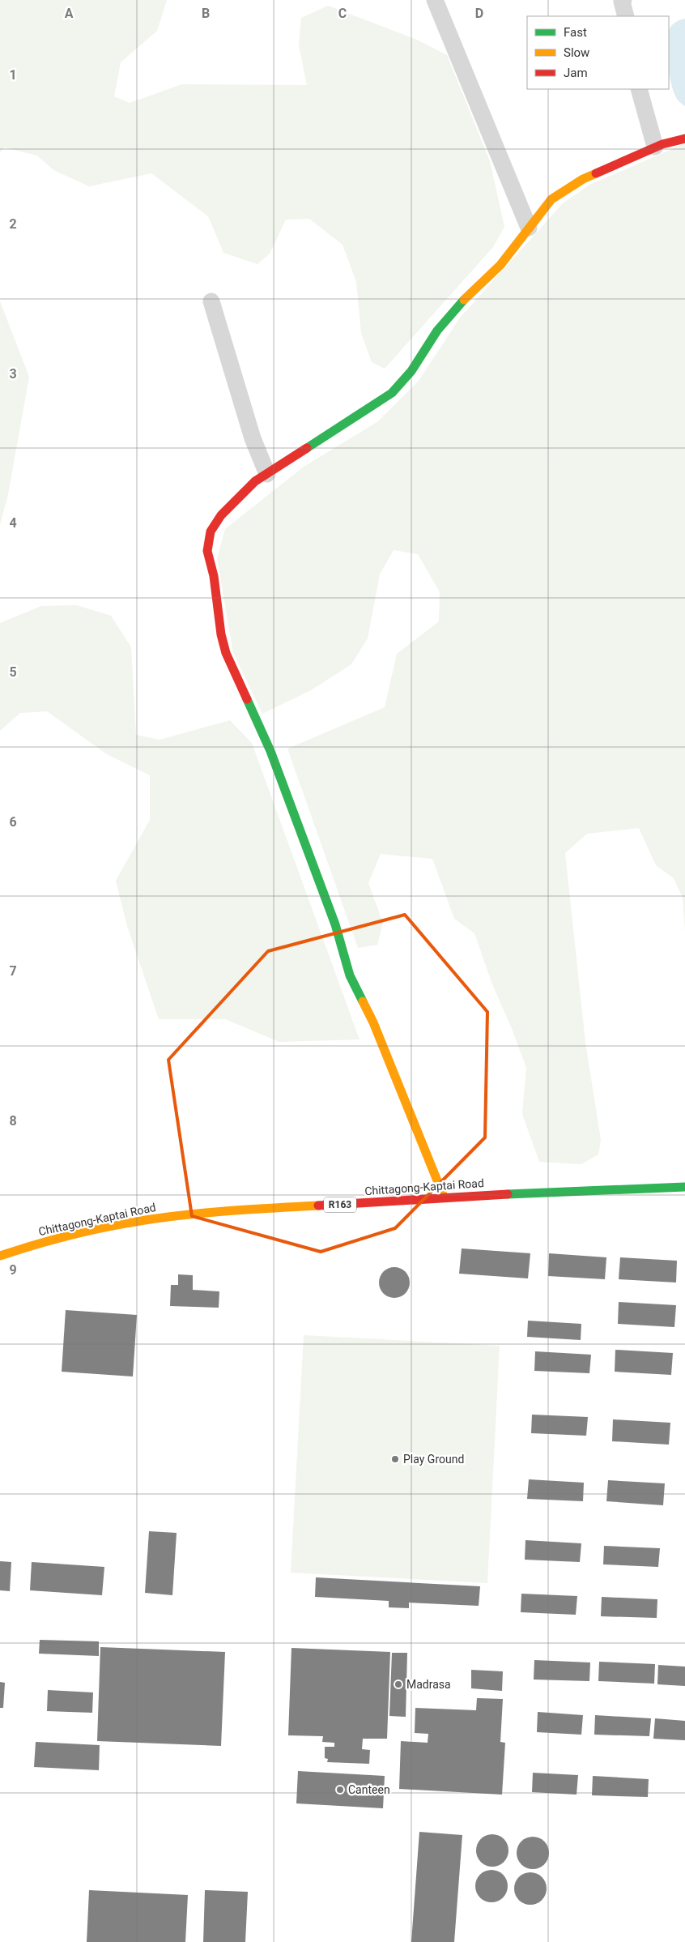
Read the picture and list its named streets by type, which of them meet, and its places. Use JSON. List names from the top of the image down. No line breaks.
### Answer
{"streets":{"street":["Chittagong-Kaptai Road","R163"]},"places":["Play Ground","Madrasa","Canteen"],"legend":["Fast","Slow","Jam"],"grid":{"columns":["A","B","C","D"],"rows":["1","2","3","4","5","6","7","8","9"]}}
